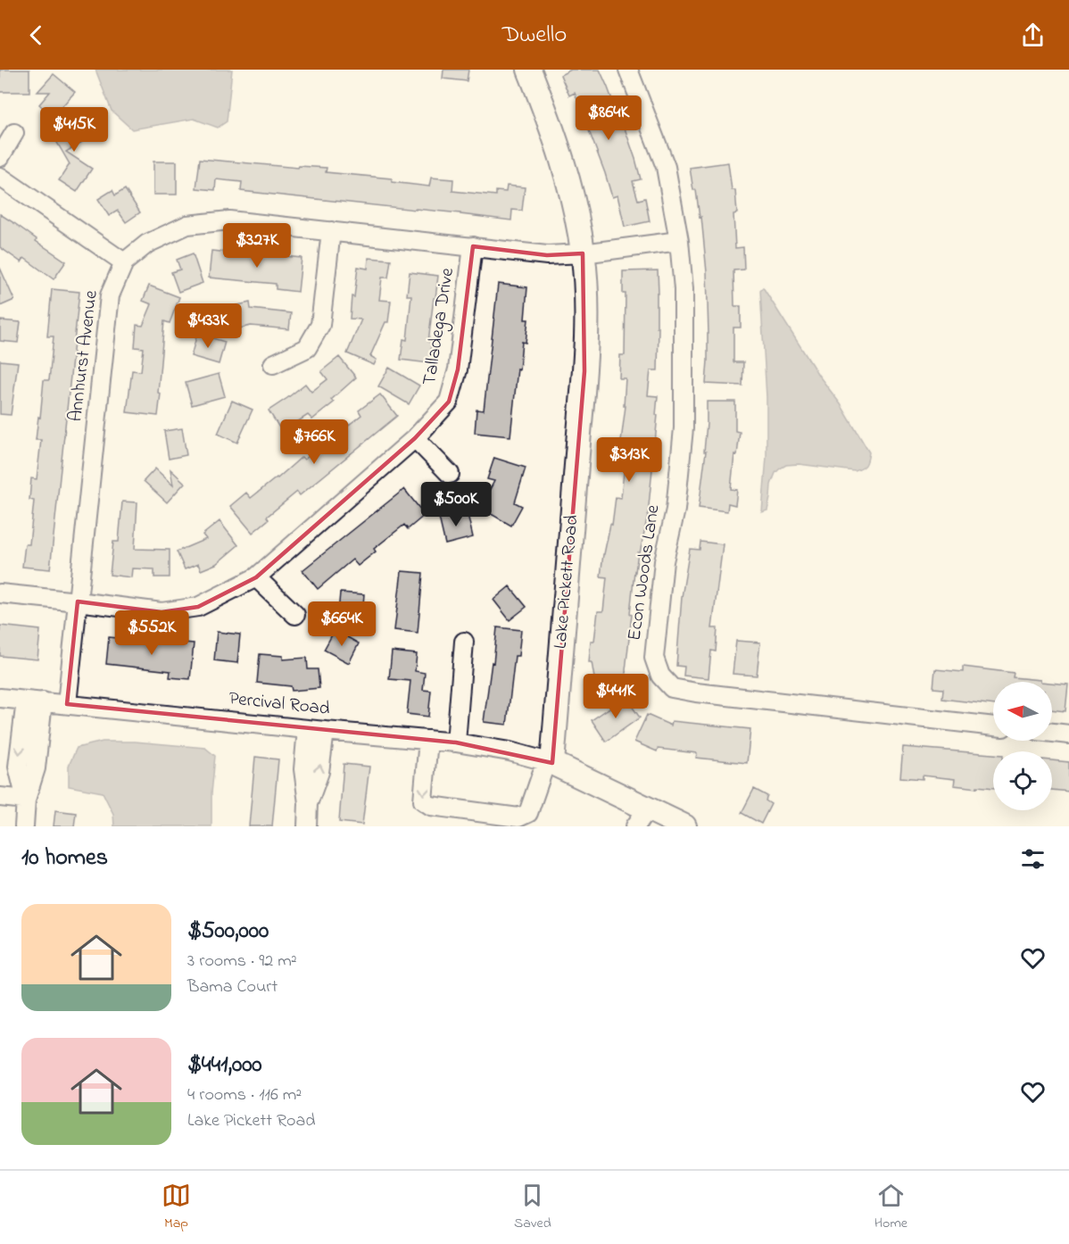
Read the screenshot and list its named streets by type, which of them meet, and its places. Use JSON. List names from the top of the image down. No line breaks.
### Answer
{"streets":{"main road":["Lake Pickett Road"],"street":["Talladega Drive","Annhurst Avenue","Econ Woods Lane","Percival Road"]},"crossings":[["Talladega Drive","Annhurst Avenue"],["Annhurst Avenue","Econ Woods Lane"],["Annhurst Avenue","Lake Pickett Road"],["Annhurst Avenue","Percival Road"],["Lake Pickett Road","Percival Road"]],"north":"left","page":{"header":"Dwello","price":["$864K","$415K","$327K","$433K","$766K","$313K","$500K","$664K","$552K","$441K"],"heading":"10 homes","list":[{"name":"$500,000","note":"3 rooms · 92 m² · Bama Court"},{"name":"$441,000","note":"4 rooms · 116 m² · Lake Pickett Road"}],"tabs":["Map","Saved","Home"]}}
